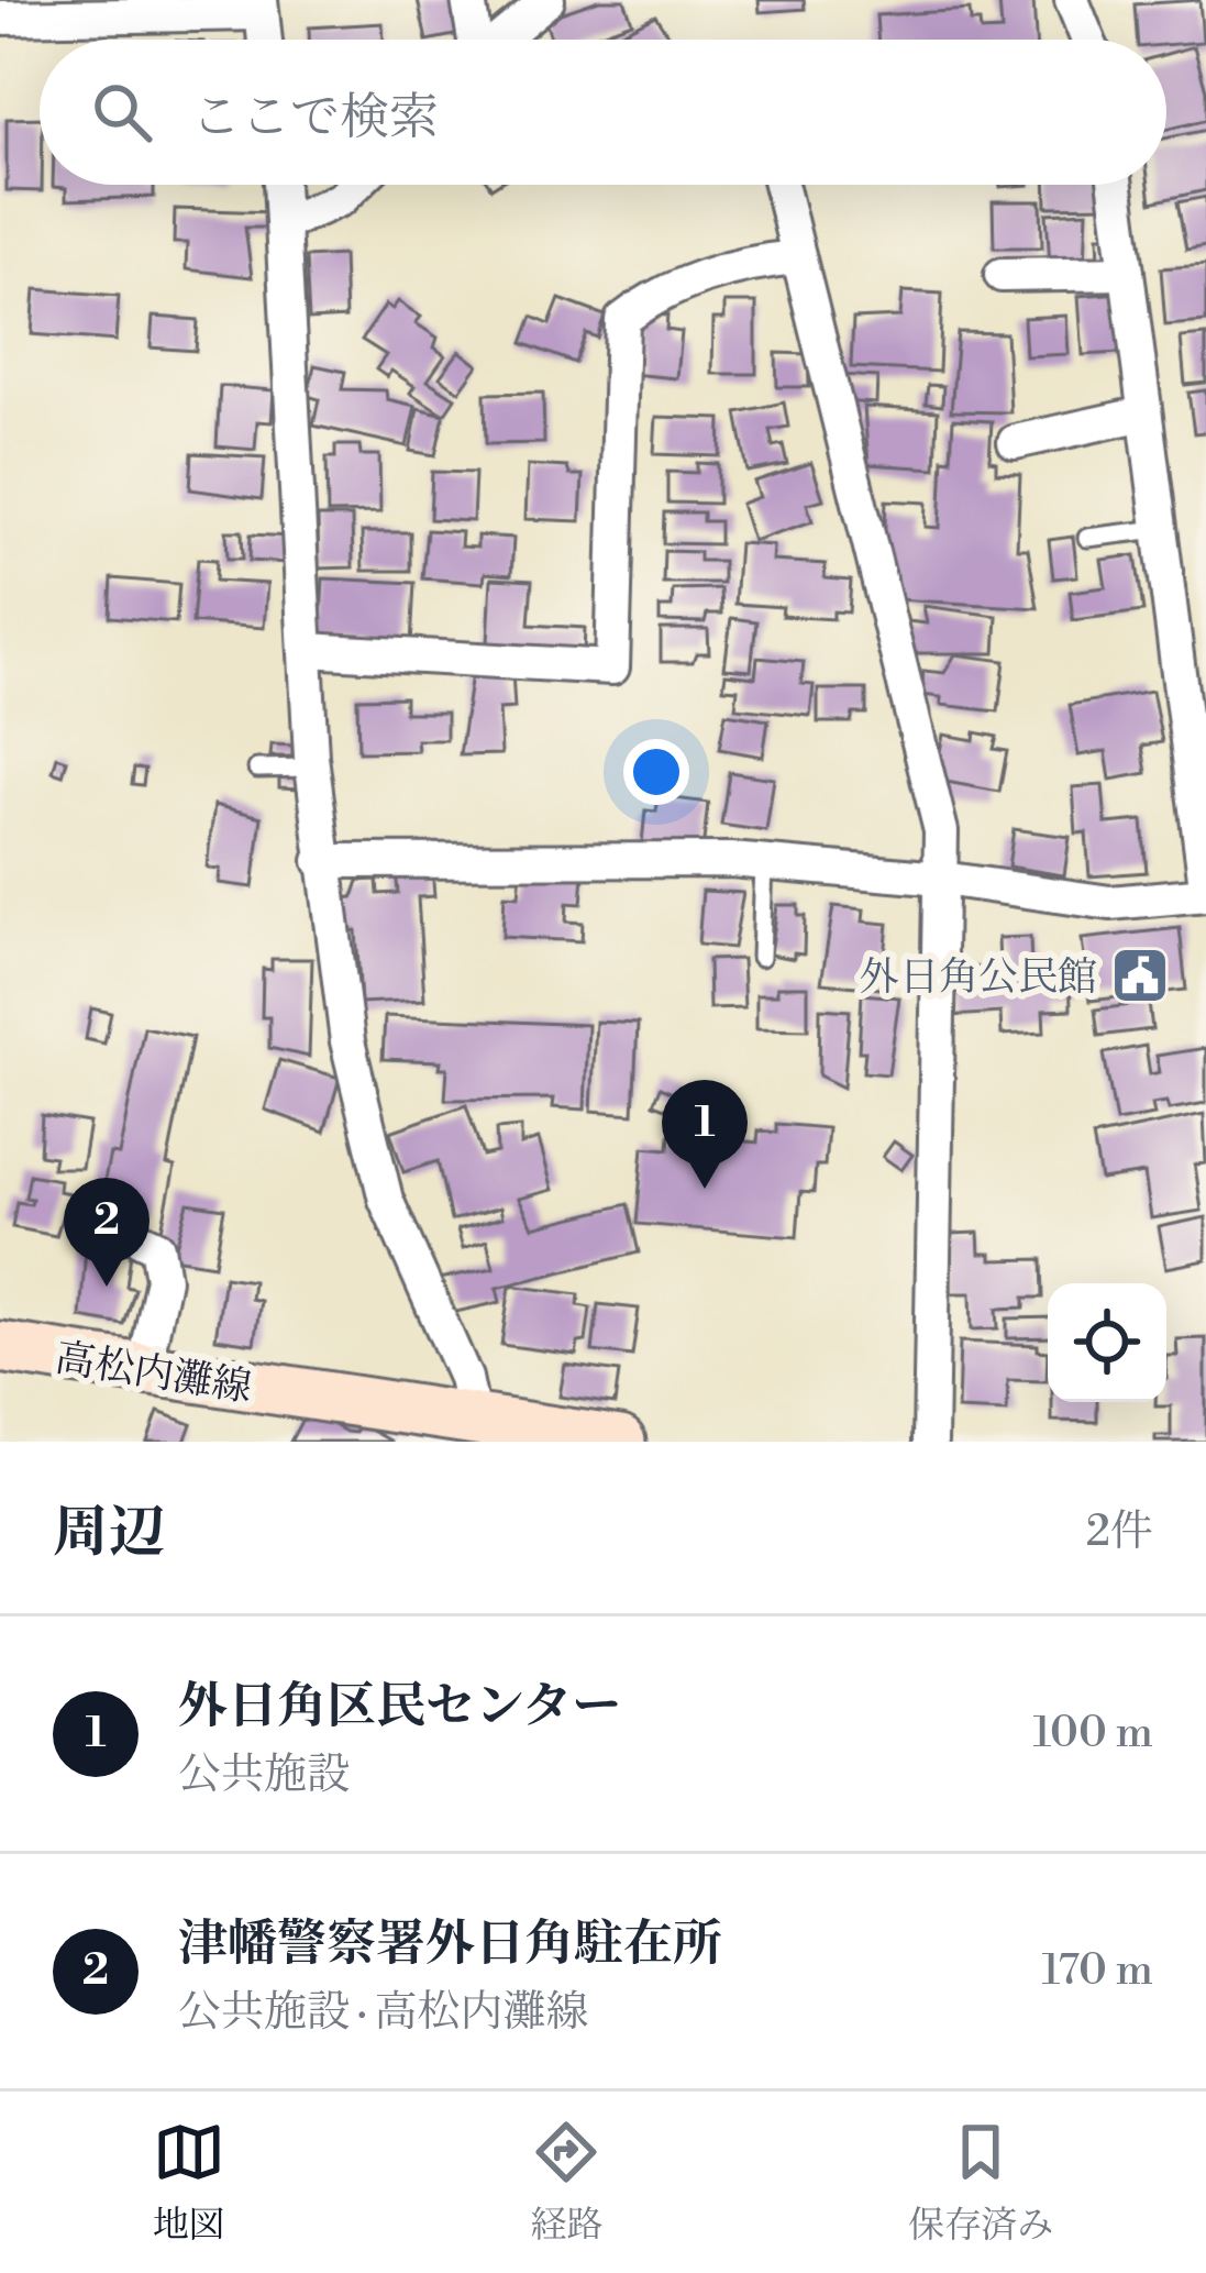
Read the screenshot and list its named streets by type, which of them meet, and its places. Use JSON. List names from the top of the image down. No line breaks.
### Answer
{"streets":{"main road":["高松内灘線"]},"places":{"public building":["外日角公民館"]},"page":{"search":"ここで検索","pins":["1","2"],"heading":["周辺","2件"],"list":[{"mark":"1","name":"外日角区民センター","note":"公共施設","value":"100 m"},{"mark":"2","name":"津幡警察署外日角駐在所","note":"公共施設 · 高松内灘線","value":"170 m"}],"nav":["地図","経路","保存済み"]}}
